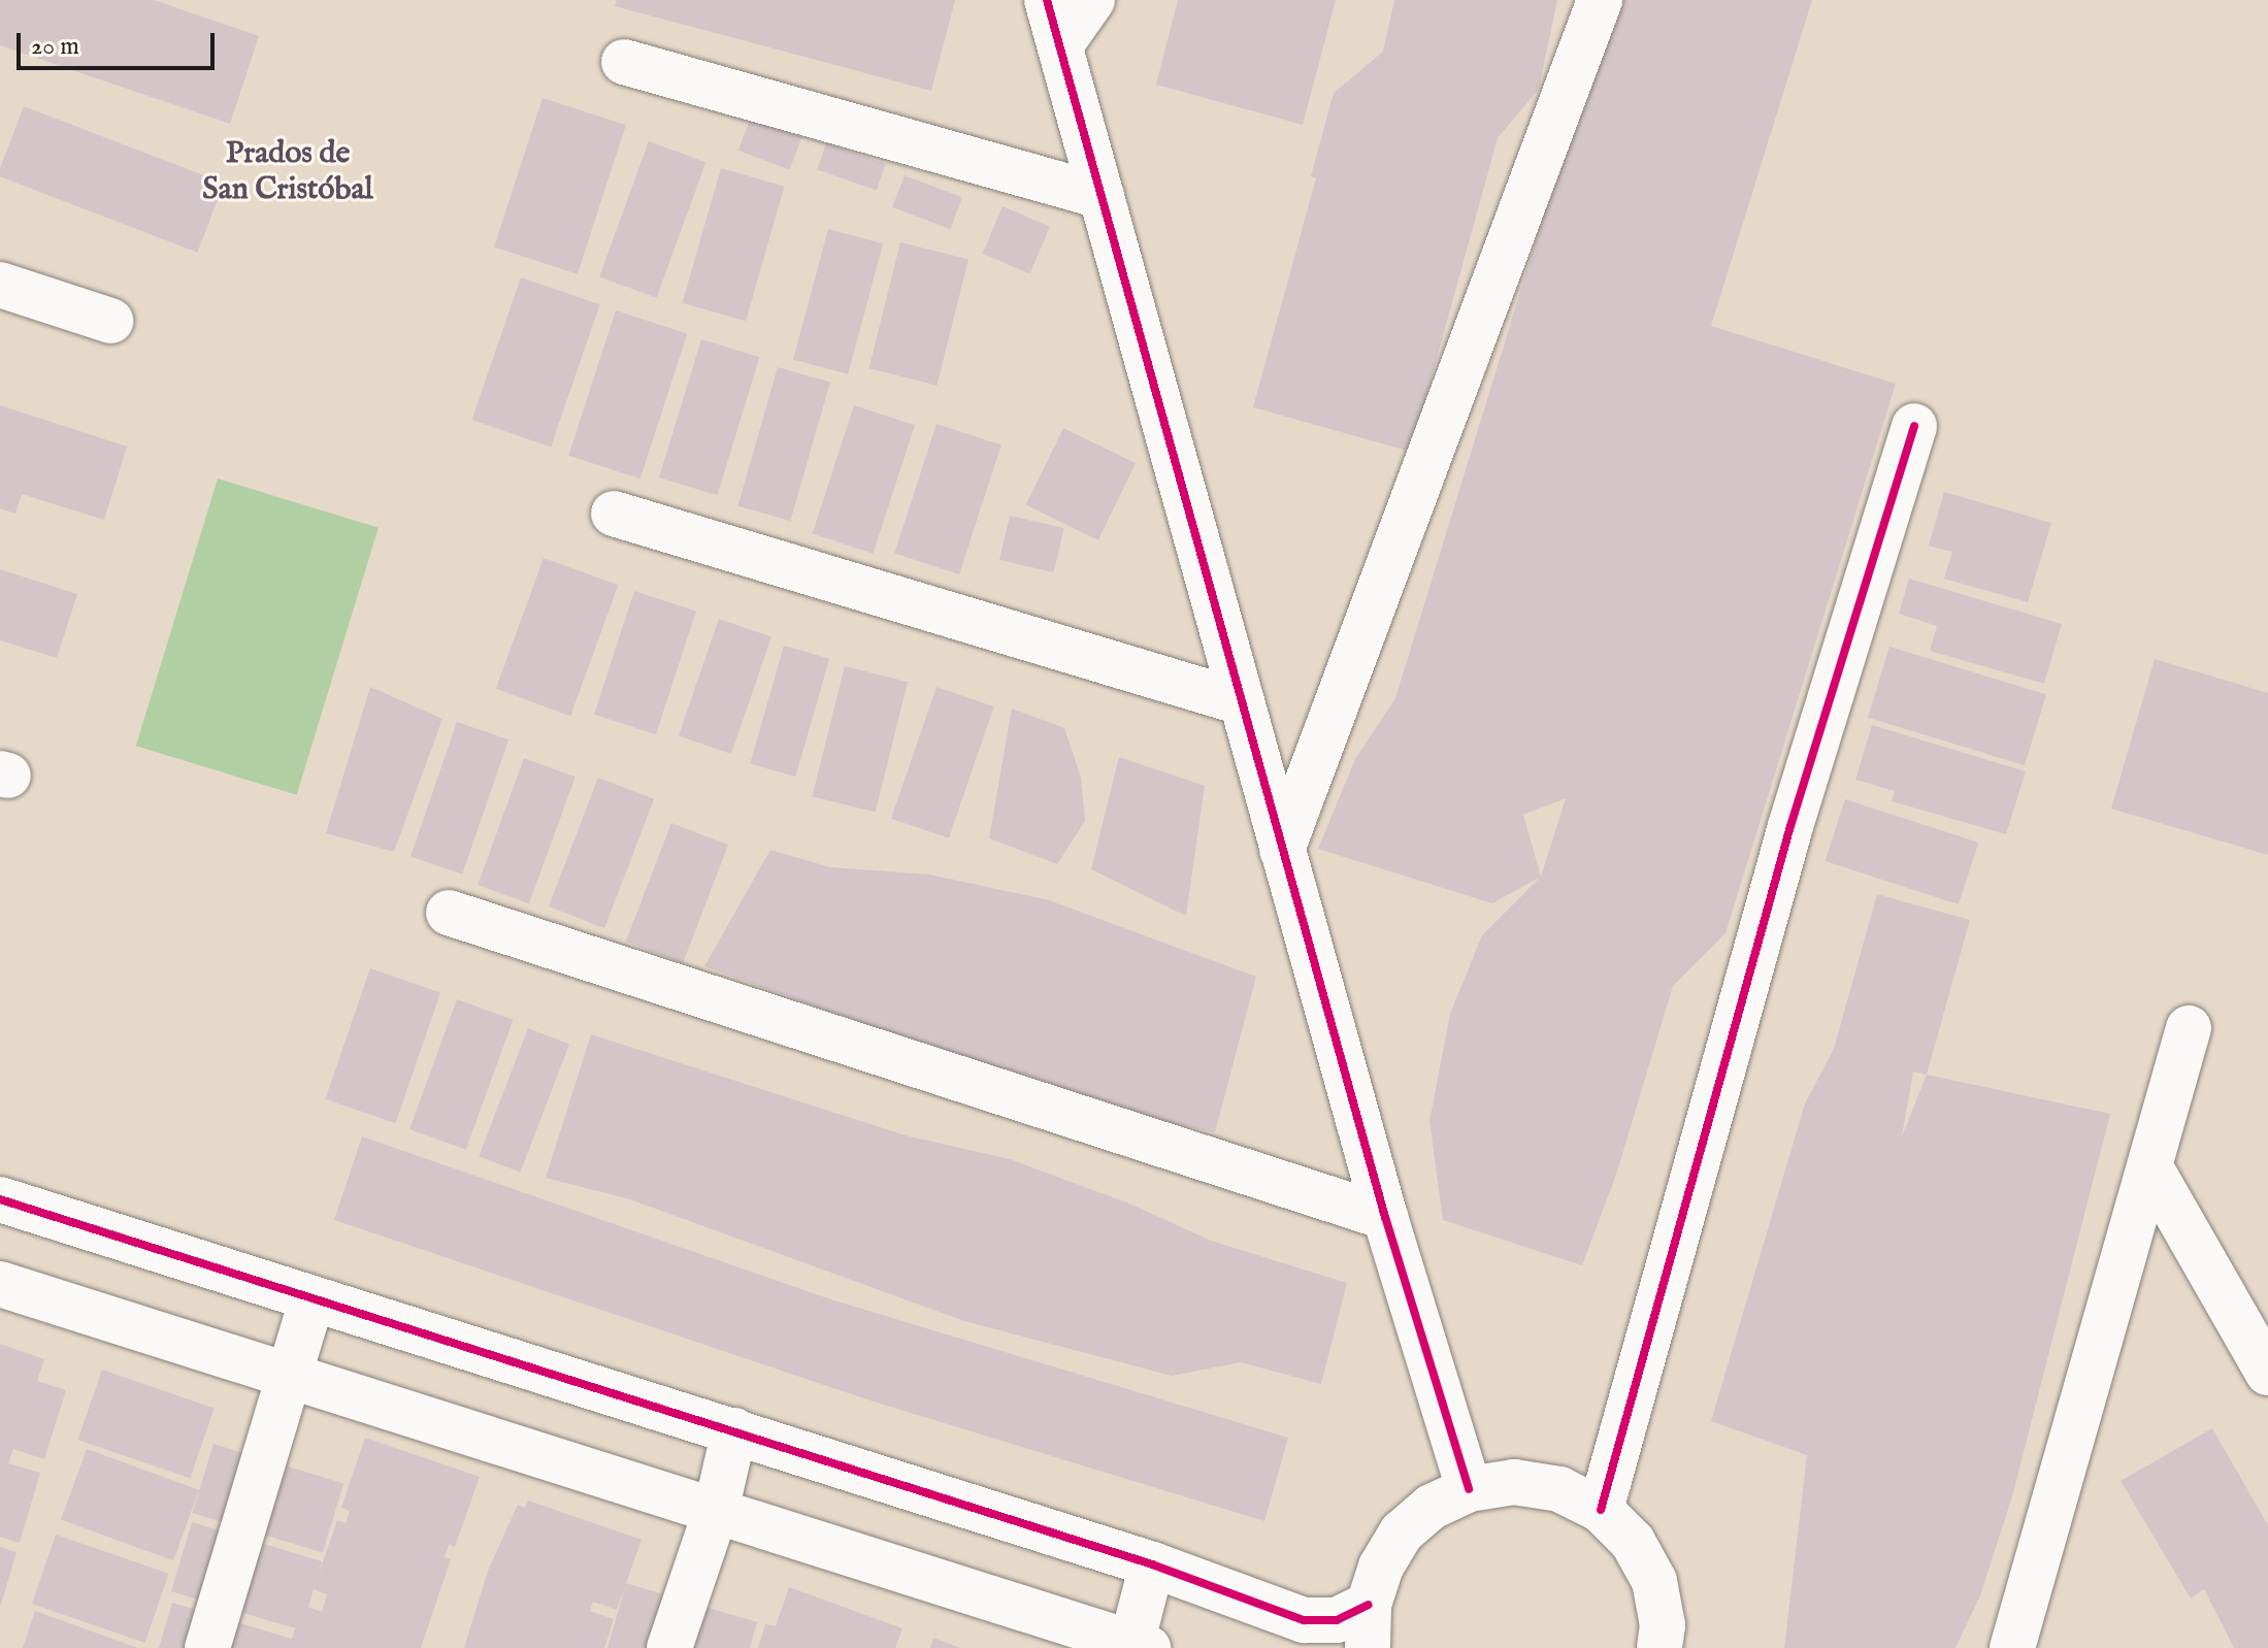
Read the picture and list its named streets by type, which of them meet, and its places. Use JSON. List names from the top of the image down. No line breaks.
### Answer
{"districts":["Prados de San Cristóbal"],"scale_bar":"20 m"}
